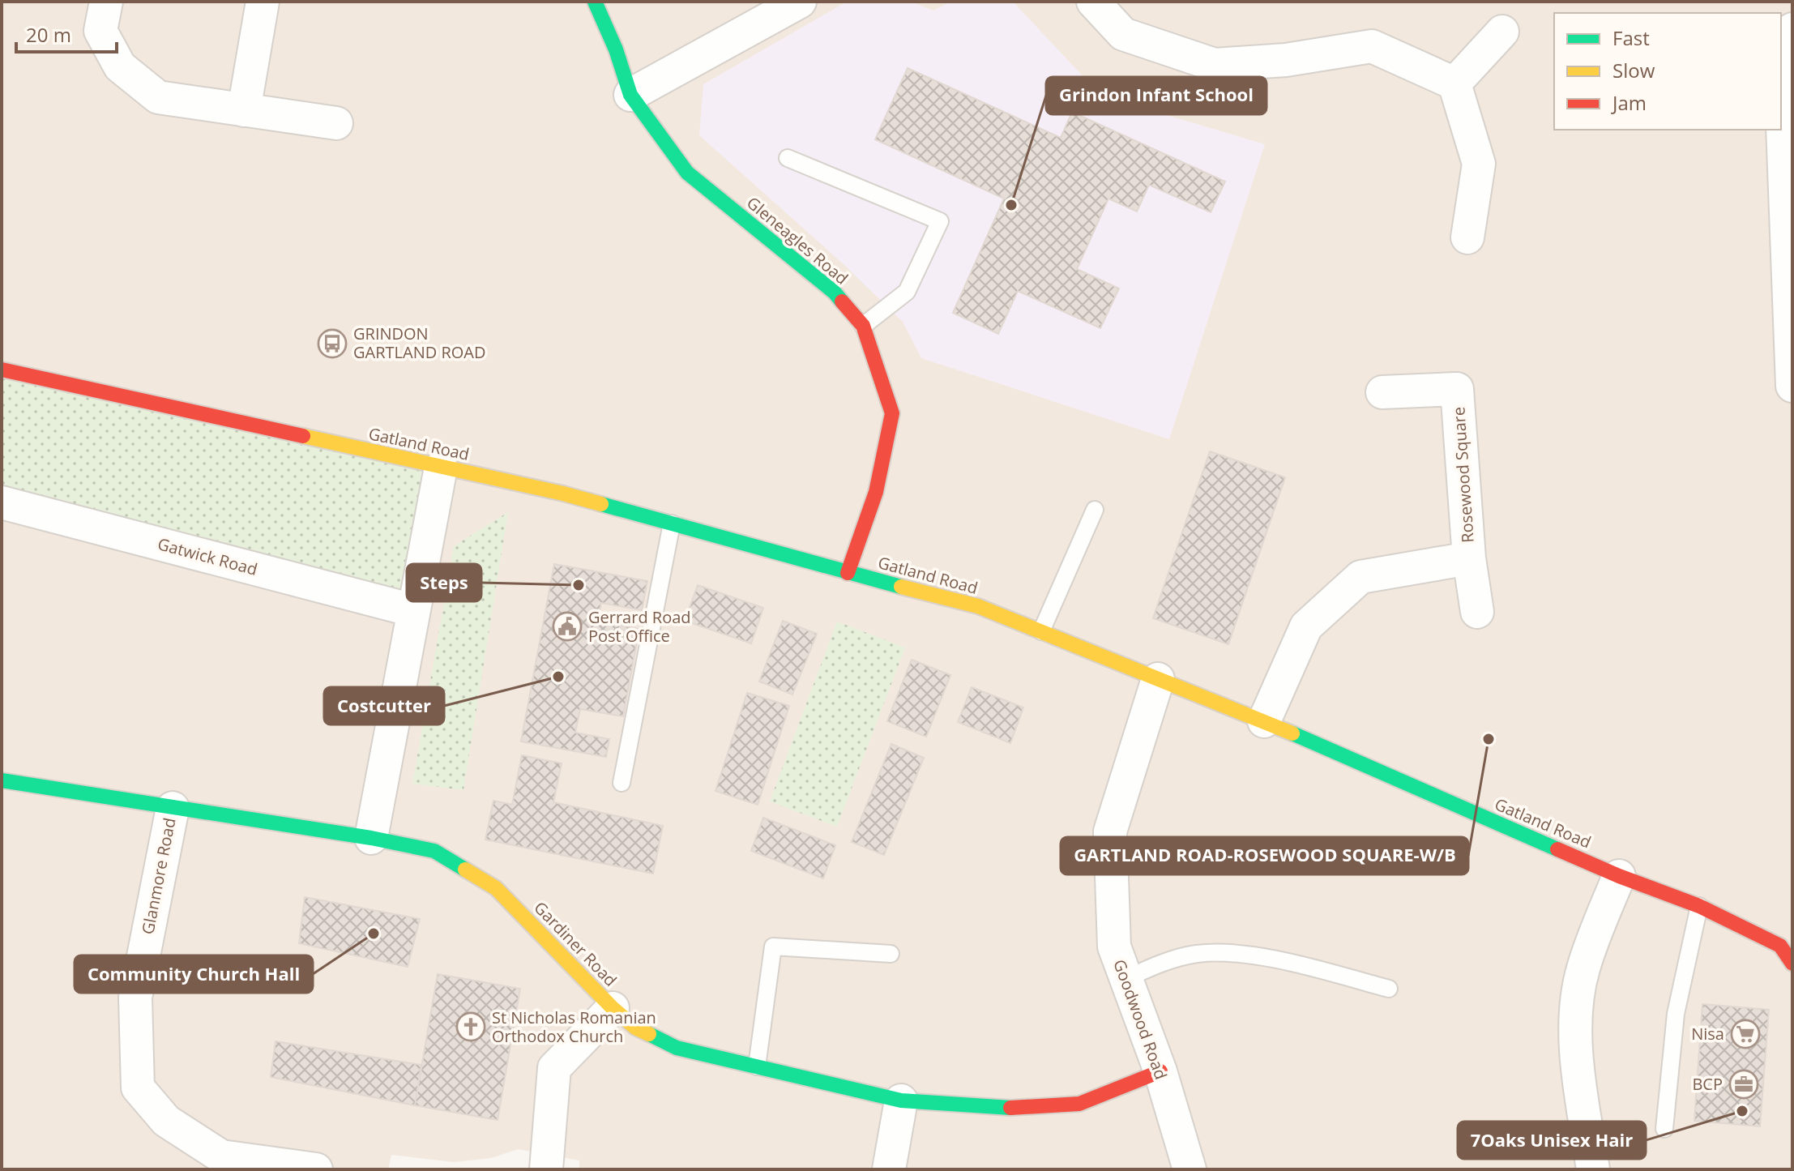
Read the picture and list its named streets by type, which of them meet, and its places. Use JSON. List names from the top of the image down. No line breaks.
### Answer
{"streets":{"street":["Gleneagles Road","Gatland Road","Rosewood Square","Gatwick Road","Glanmore Road","Gardiner Road","Goodwood Road"]},"crossings":[["Gleneagles Road","Gatland Road"],["Gatland Road","Rosewood Square"],["Gatland Road","Goodwood Road"],["Glanmore Road","Gardiner Road"],["Gardiner Road","Goodwood Road"]],"places":{"other":["Grindon Infant School","Steps","Costcutter","GARTLAND ROAD-ROSEWOOD SQUARE-W/B","Community Church Hall","7Oaks Unisex Hair"],"bus stop":["GRINDON GARTLAND ROAD"],"public building":["Gerrard Road Post Office"],"church":["St Nicholas Romanian Orthodox Church"],"supermarket":["Nisa"],"office":["BCP"]},"legend":["Fast","Slow","Jam"],"scale_bar":"20 m"}
